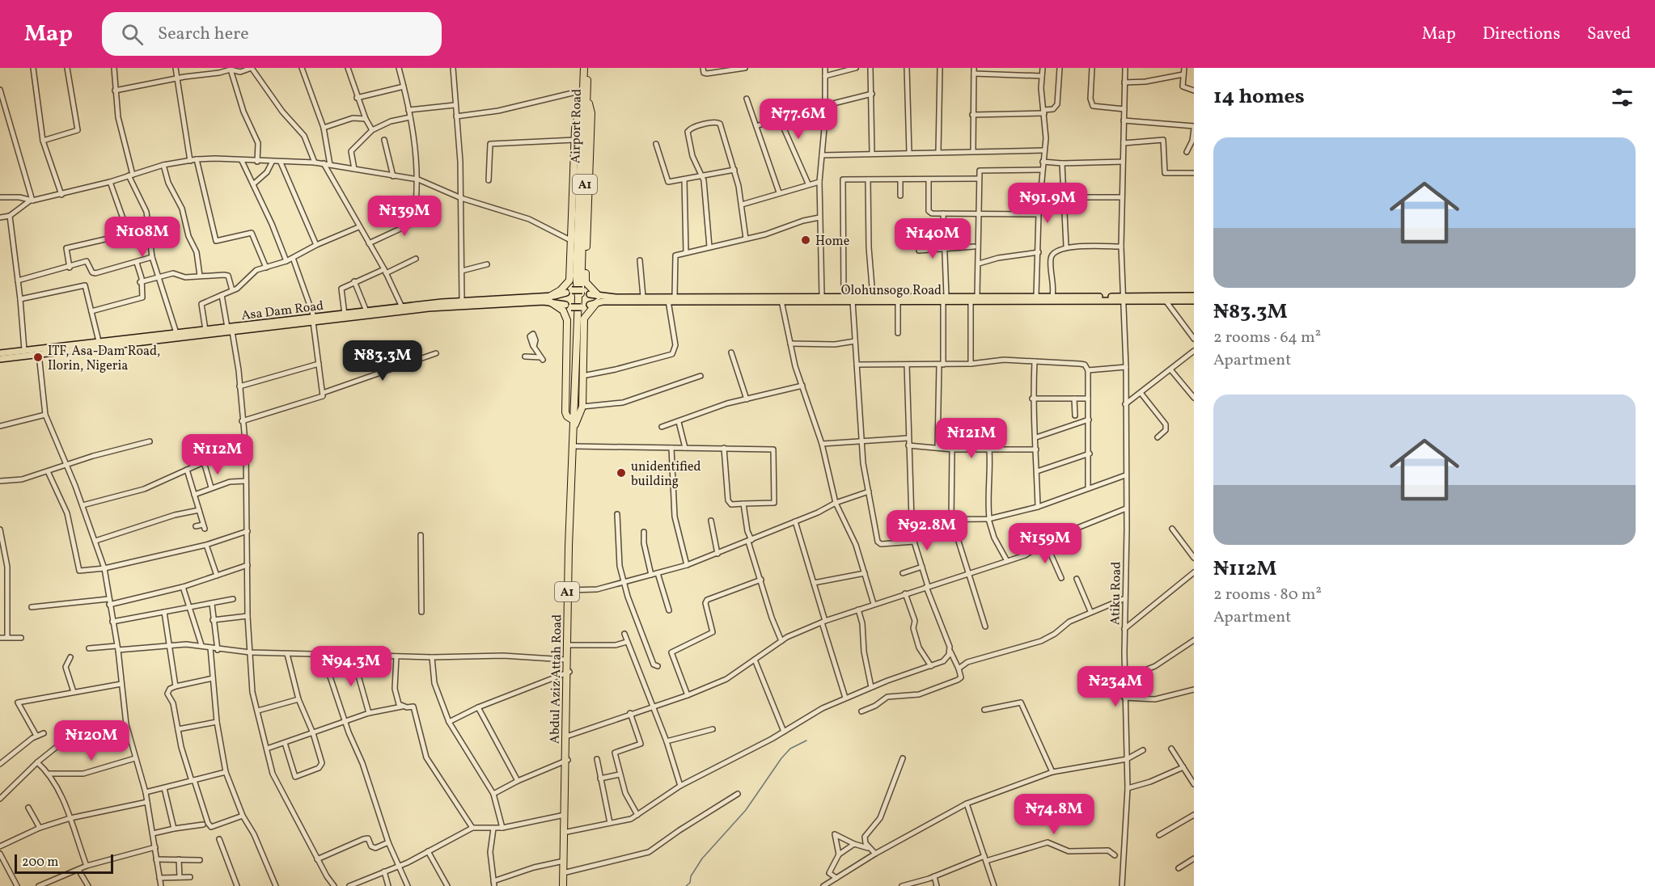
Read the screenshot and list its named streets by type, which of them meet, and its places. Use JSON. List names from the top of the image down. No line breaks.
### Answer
{"streets":{"highway":["Airport Road","A1","Abdul Aziz Attah Road"],"main road":["Olohunsogo Road","Asa Dam Road"],"street":["Atiku Road"]},"crossings":[["Airport Road","Olohunsogo Road"],["Airport Road","Asa Dam Road"],["Airport Road","Abdul Aziz Attah Road"],["Olohunsogo Road","Asa Dam Road"],["Olohunsogo Road","Atiku Road"],["Olohunsogo Road","Abdul Aziz Attah Road"]],"places":["Home","ITF, Asa-Dam Road, Ilorin, Nigeria","unidentified building"],"scale_bar":"200 m","page":{"header":"Map","search":"Search here","nav":["Map","Directions","Saved"],"heading":"14 homes","price":["₦77.6M","₦91.9M","₦139M","₦108M","₦140M","₦83.3M","₦121M","₦112M","₦92.8M","₦159M","₦94.3M","₦234M","₦120M","₦74.8M"],"list":[{"name":"₦83.3M","note":"2 rooms · 64 m² · Apartment"},{"name":"₦112M","note":"2 rooms · 80 m² · Apartment"}],"scale":"200 m"}}
